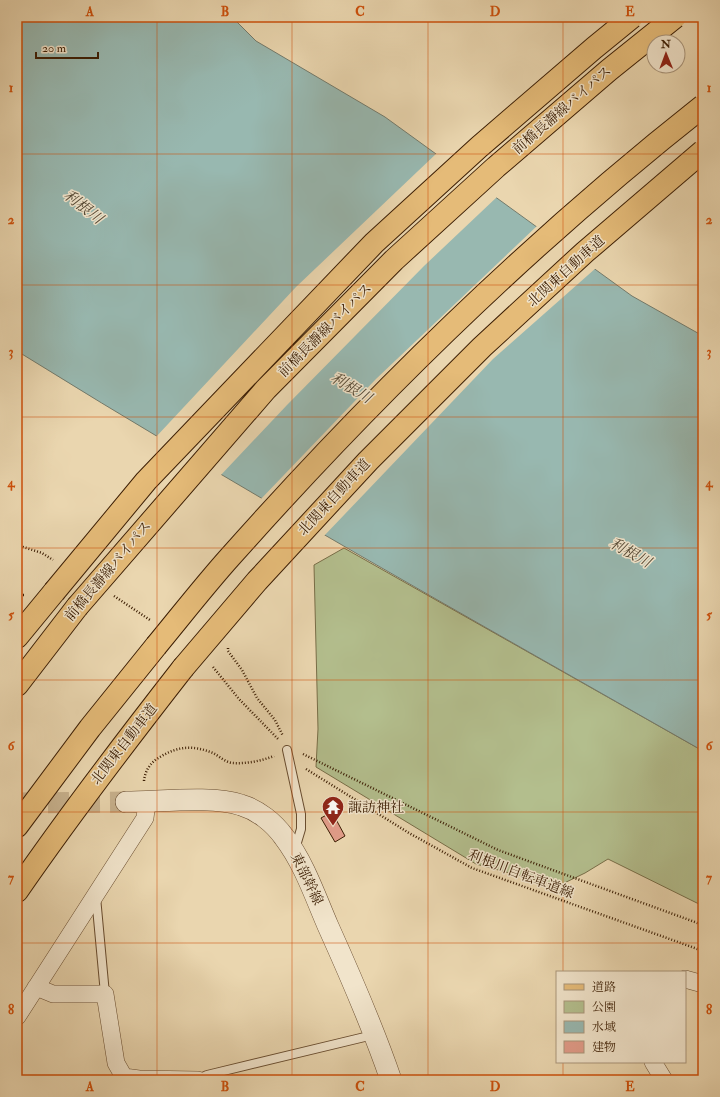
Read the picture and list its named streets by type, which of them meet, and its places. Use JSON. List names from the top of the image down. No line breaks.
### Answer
{"streets":{"main road":["前橋長瀞線バイパス","北関東自動車道"],"street":["東部幹線"],"path":["利根川自転車道線"]},"water":["利根川"],"places":{"temple":["諏訪神社"]},"legend":["道路","公園","水域","建物"],"scale_bar":"20 m","north":"top","grid":{"columns":["A","B","C","D","E"],"rows":["1","2","3","4","5","6","7","8"]}}
